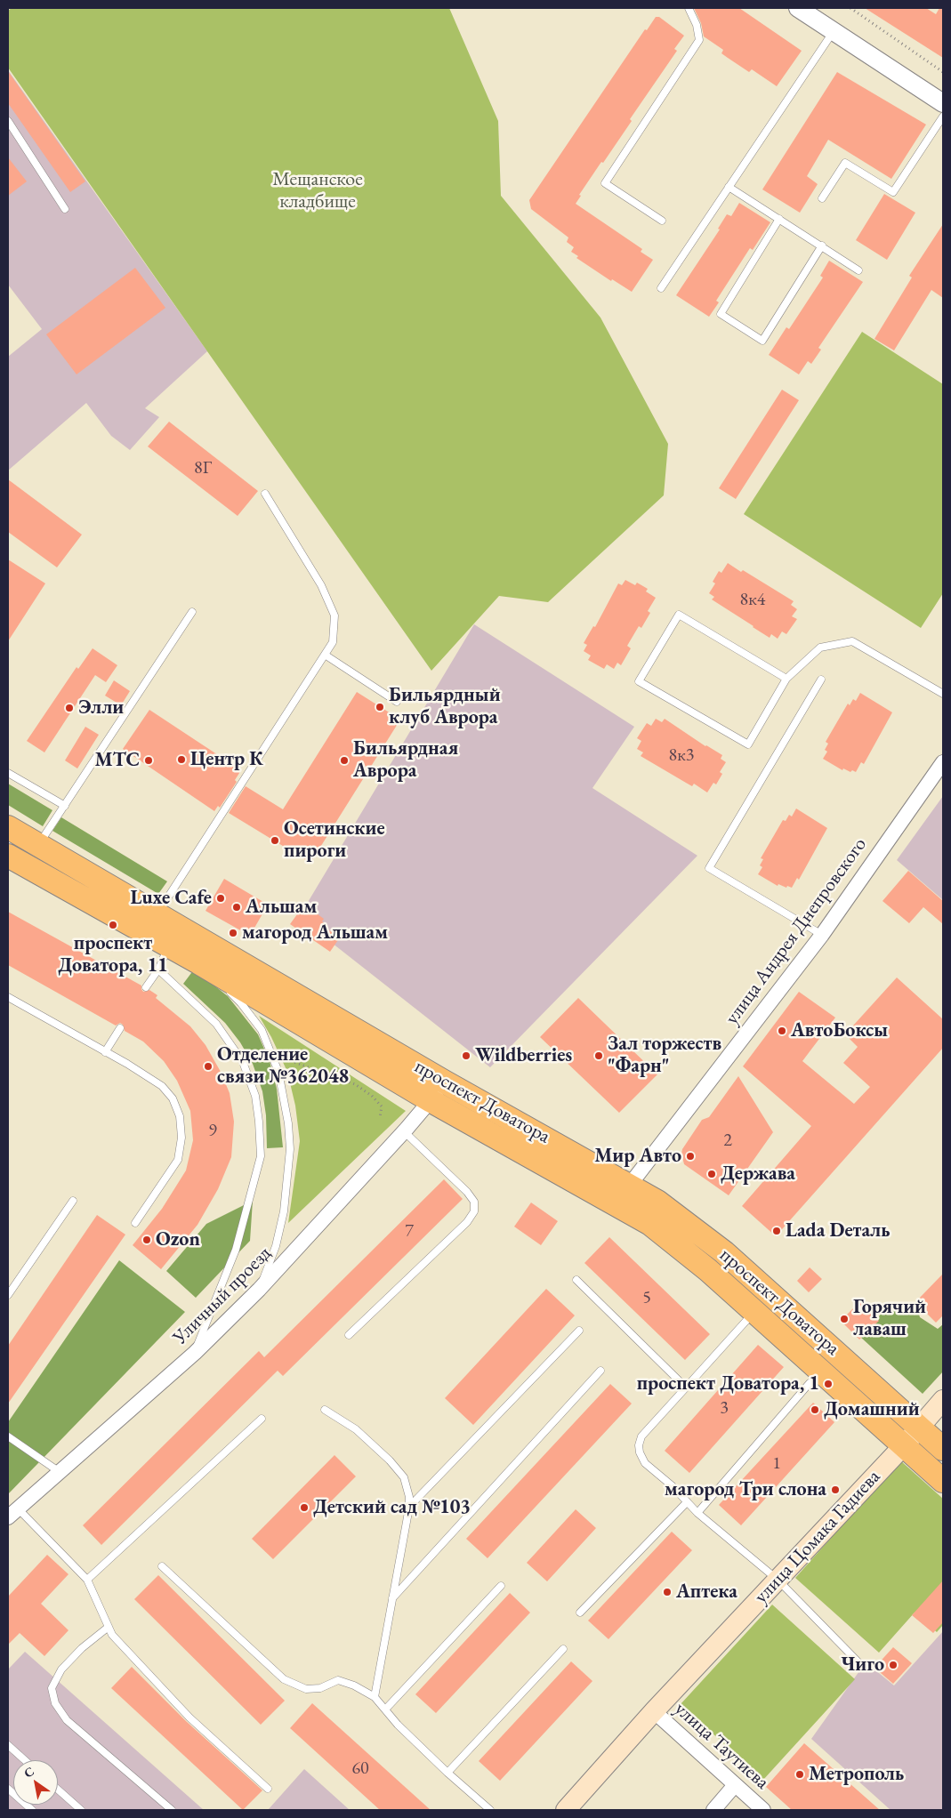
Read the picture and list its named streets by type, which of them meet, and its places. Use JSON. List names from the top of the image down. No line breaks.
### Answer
{"streets":{"main road":["проспект Доватора","улица Цомака Гадиева"],"street":["улица Андрея Днепровского","Уличный проезд","улица Таутиева"]},"crossings":[["улица Андрея Днепровского","проспект Доватора"],["проспект Доватора","Уличный проезд"],["проспект Доватора","улица Цомака Гадиева"],["улица Цомака Гадиева","улица Таутиева"]],"parks":["Мещанское кладбище"],"places":["Бильярдный клуб Аврора","Элли","Центр К","МТС","Бильярдная Аврора","Осетинские пироги","Luxe Cafe","Альшам","проспект Доватора, 11","магород Альшам","АвтоБоксы","Wildberries","Зал торжеств \"Фарн\"","Отделение связи №362048","Мир Авто","Держава","Lada Dеталь","Ozon","Горячий лаваш","проспект Доватора, 1","Домашний","магород Три слона","Детский сад №103","Аптека","Чиго","Метрополь"],"house_numbers":["8Г","8к4","8к3","9","2","7","5","3","1","60"],"north":"top left"}
